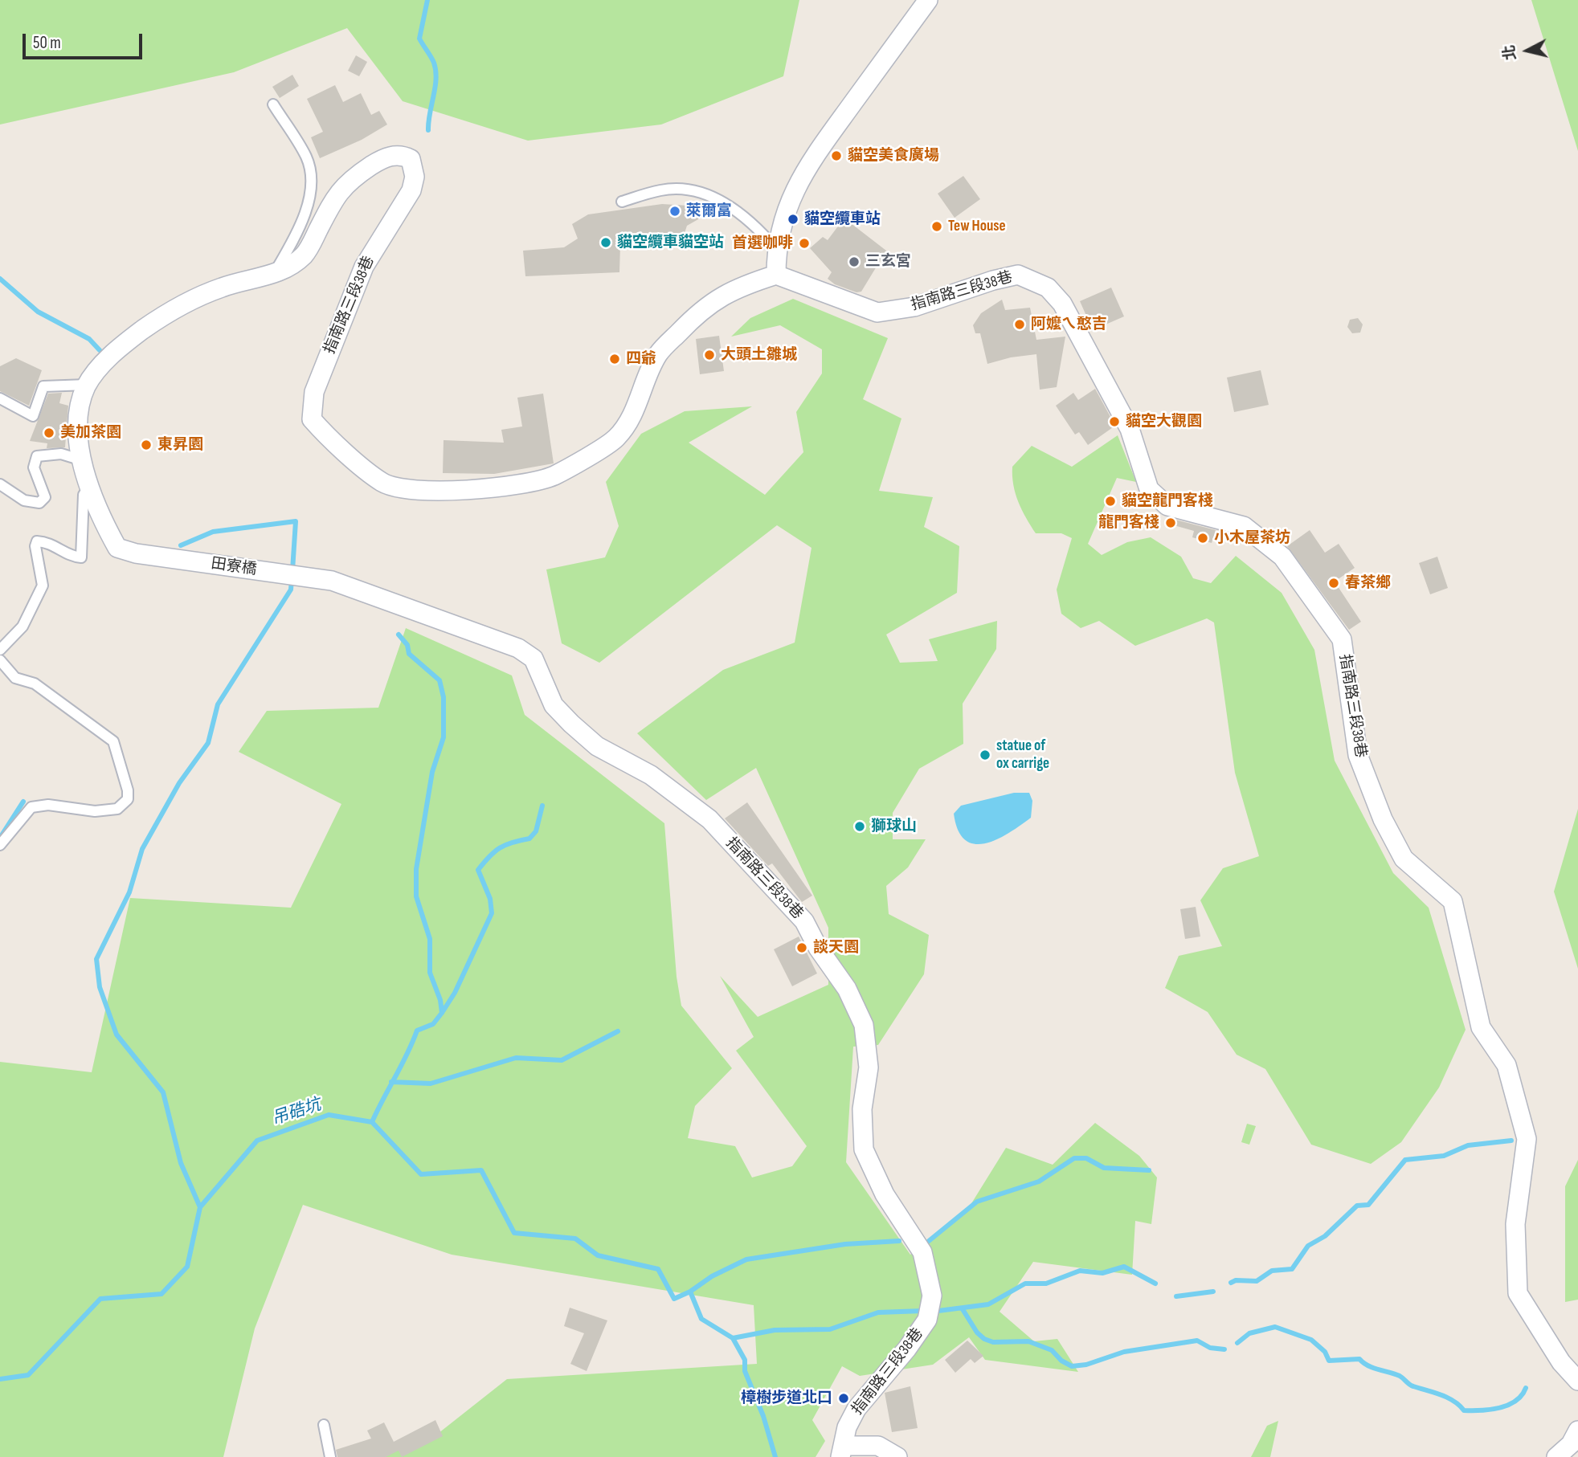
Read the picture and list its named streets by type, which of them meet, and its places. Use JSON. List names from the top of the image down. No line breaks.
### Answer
{"streets":{"street":["指南路三段38巷","田寮橋"]},"crossings":[["指南路三段38巷","田寮橋"]],"water":["吊硞坑"],"places":["貓空美食廣場","萊爾富","貓空纜車站","Tew House","貓空纜車貓空站","首選咖啡","三玄宮","阿嬤ㄟ憨吉","大頭土雛城","四爺","貓空大觀園","美加茶園","東昇園","貓空龍門客棧","龍門客棧","小木屋茶坊","春茶鄉","statue of ox carrige","獅球山","談天園","樟樹步道北口"],"scale_bar":"50 m","north":"left"}
